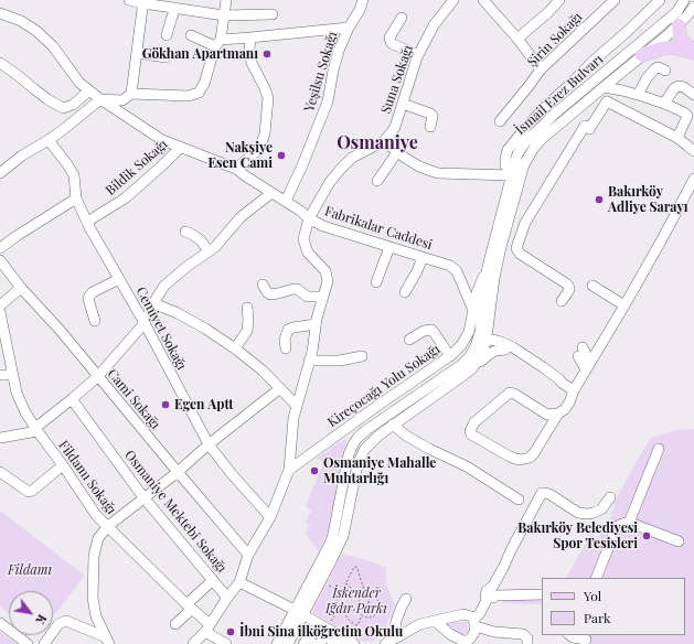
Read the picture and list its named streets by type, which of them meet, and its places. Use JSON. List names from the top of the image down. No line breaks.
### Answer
{"streets":{"street":["Şirin Sokağı","Yeşilsu Sokağı","Suna Sokağı","İsmail Erez Bulvarı","Bildik Sokağı","Fabrikalar Caddesi","Cemiyet Sokağı","Kireçocağı Yolu Sokağı","Cami Sokağı","Fildamı Sokağı","Osmaniye Mektebi Sokağı"]},"crossings":[["Yeşilsu Sokağı","Fabrikalar Caddesi"],["Suna Sokağı","Fabrikalar Caddesi"],["Suna Sokağı","Cemiyet Sokağı"],["Suna Sokağı","Kireçocağı Yolu Sokağı"],["Suna Sokağı","Cami Sokağı"],["Suna Sokağı","Fildamı Sokağı"],["Suna Sokağı","Osmaniye Mektebi Sokağı"],["İsmail Erez Bulvarı","Kireçocağı Yolu Sokağı"],["Bildik Sokağı","Fabrikalar Caddesi"],["Bildik Sokağı","Cemiyet Sokağı"],["Fabrikalar Caddesi","Kireçocağı Yolu Sokağı"]],"districts":["Osmaniye"],"parks":["Fildamı","İskender Iğdır Parkı"],"places":["Gökhan Apartmanı","Nakşiye Esen Cami","Bakırköy Adliye Sarayı","Egen Aptt","Osmaniye Mahalle Muhtarlığı","Bakırköy Belediyesi Spor Tesisleri","İbni Sina ilköğretim Okulu"],"legend":["Yol","Park"],"north":"bottom right"}
